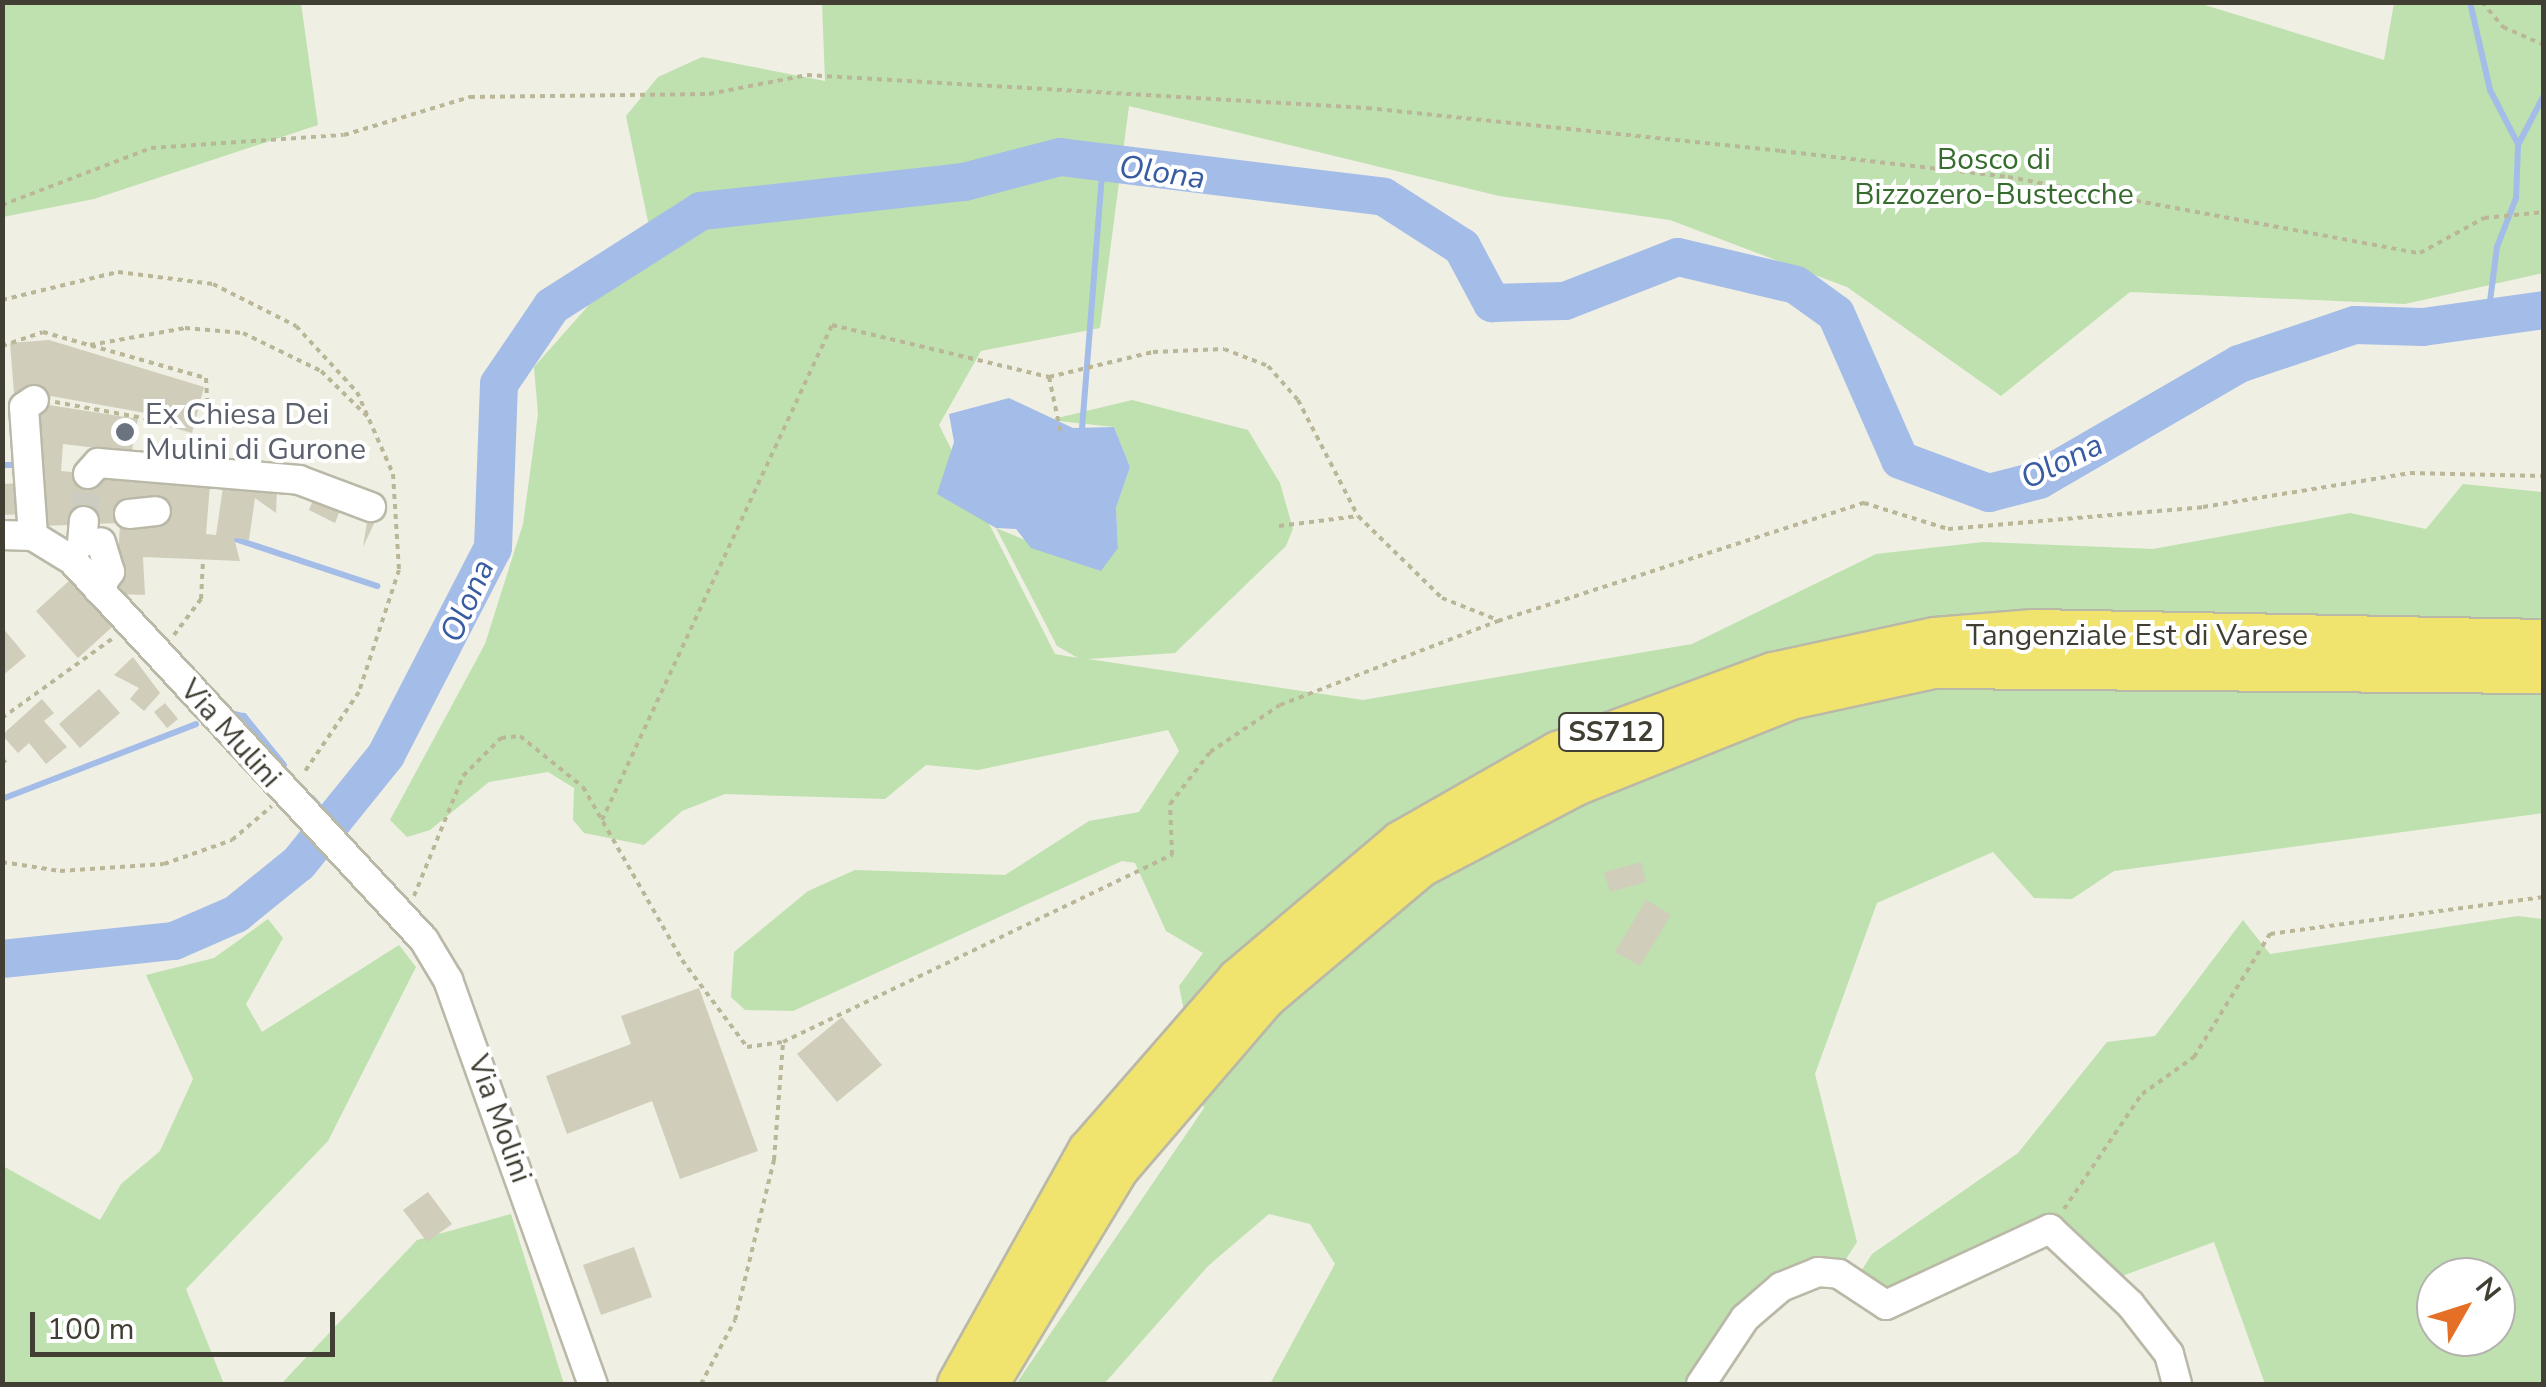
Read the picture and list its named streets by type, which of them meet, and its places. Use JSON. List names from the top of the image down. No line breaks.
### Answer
{"streets":{"highway":["Tangenziale Est di Varese","SS712"],"street":["Via Mulini","Via Molini"]},"crossings":[["Via Mulini","Via Molini"]],"water":["Olona"],"parks":["Bosco di Bizzozero-Bustecche"],"places":["Ex Chiesa Dei Mulini di Gurone"],"scale_bar":"100 m","north":"top right"}
